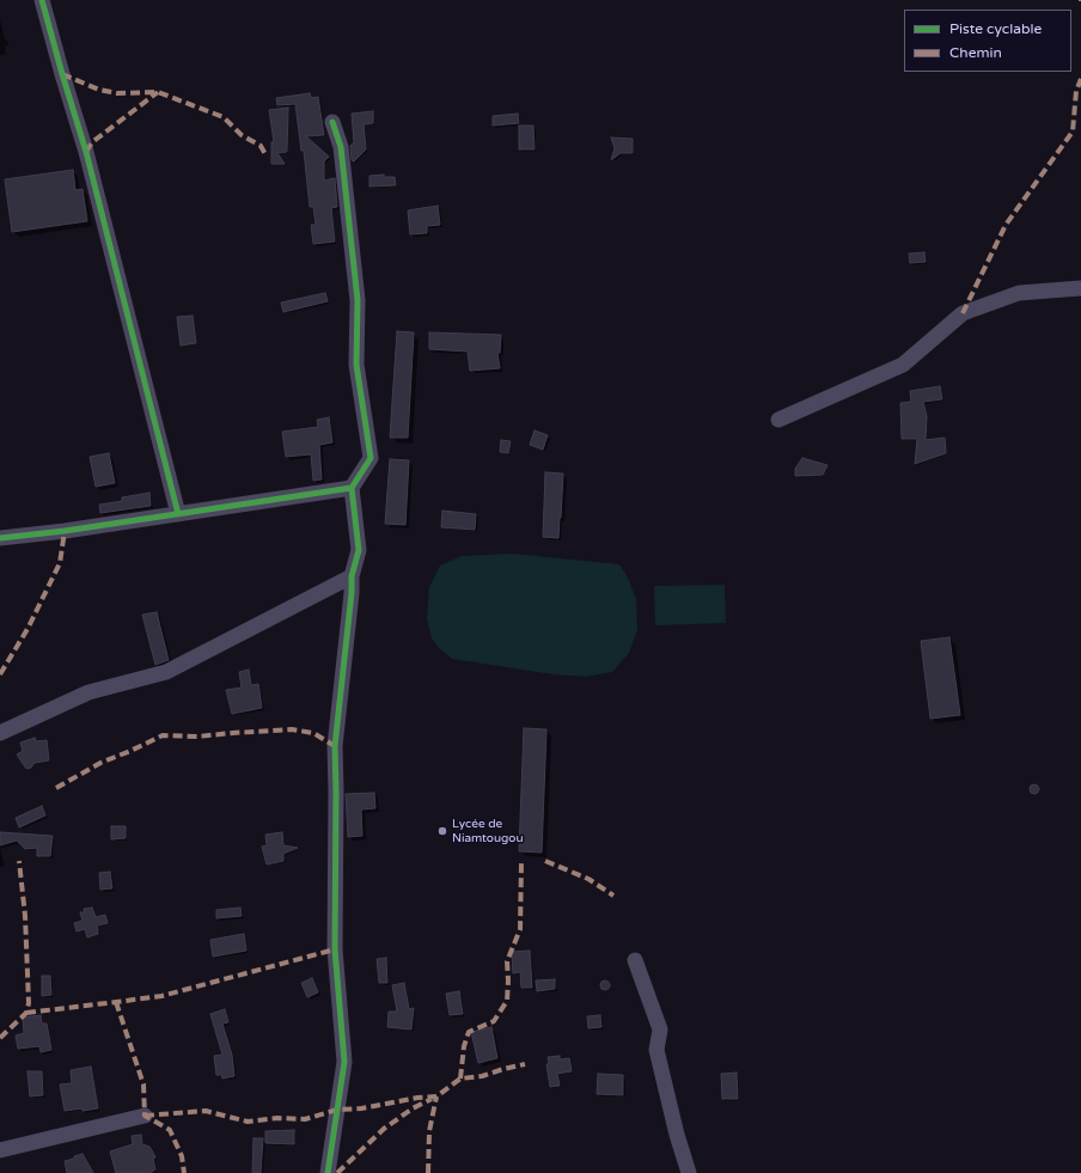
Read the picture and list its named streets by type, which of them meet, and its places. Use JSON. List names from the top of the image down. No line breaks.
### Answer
{"places":["Lycée de Niamtougou"],"legend":["Piste cyclable","Chemin"]}
